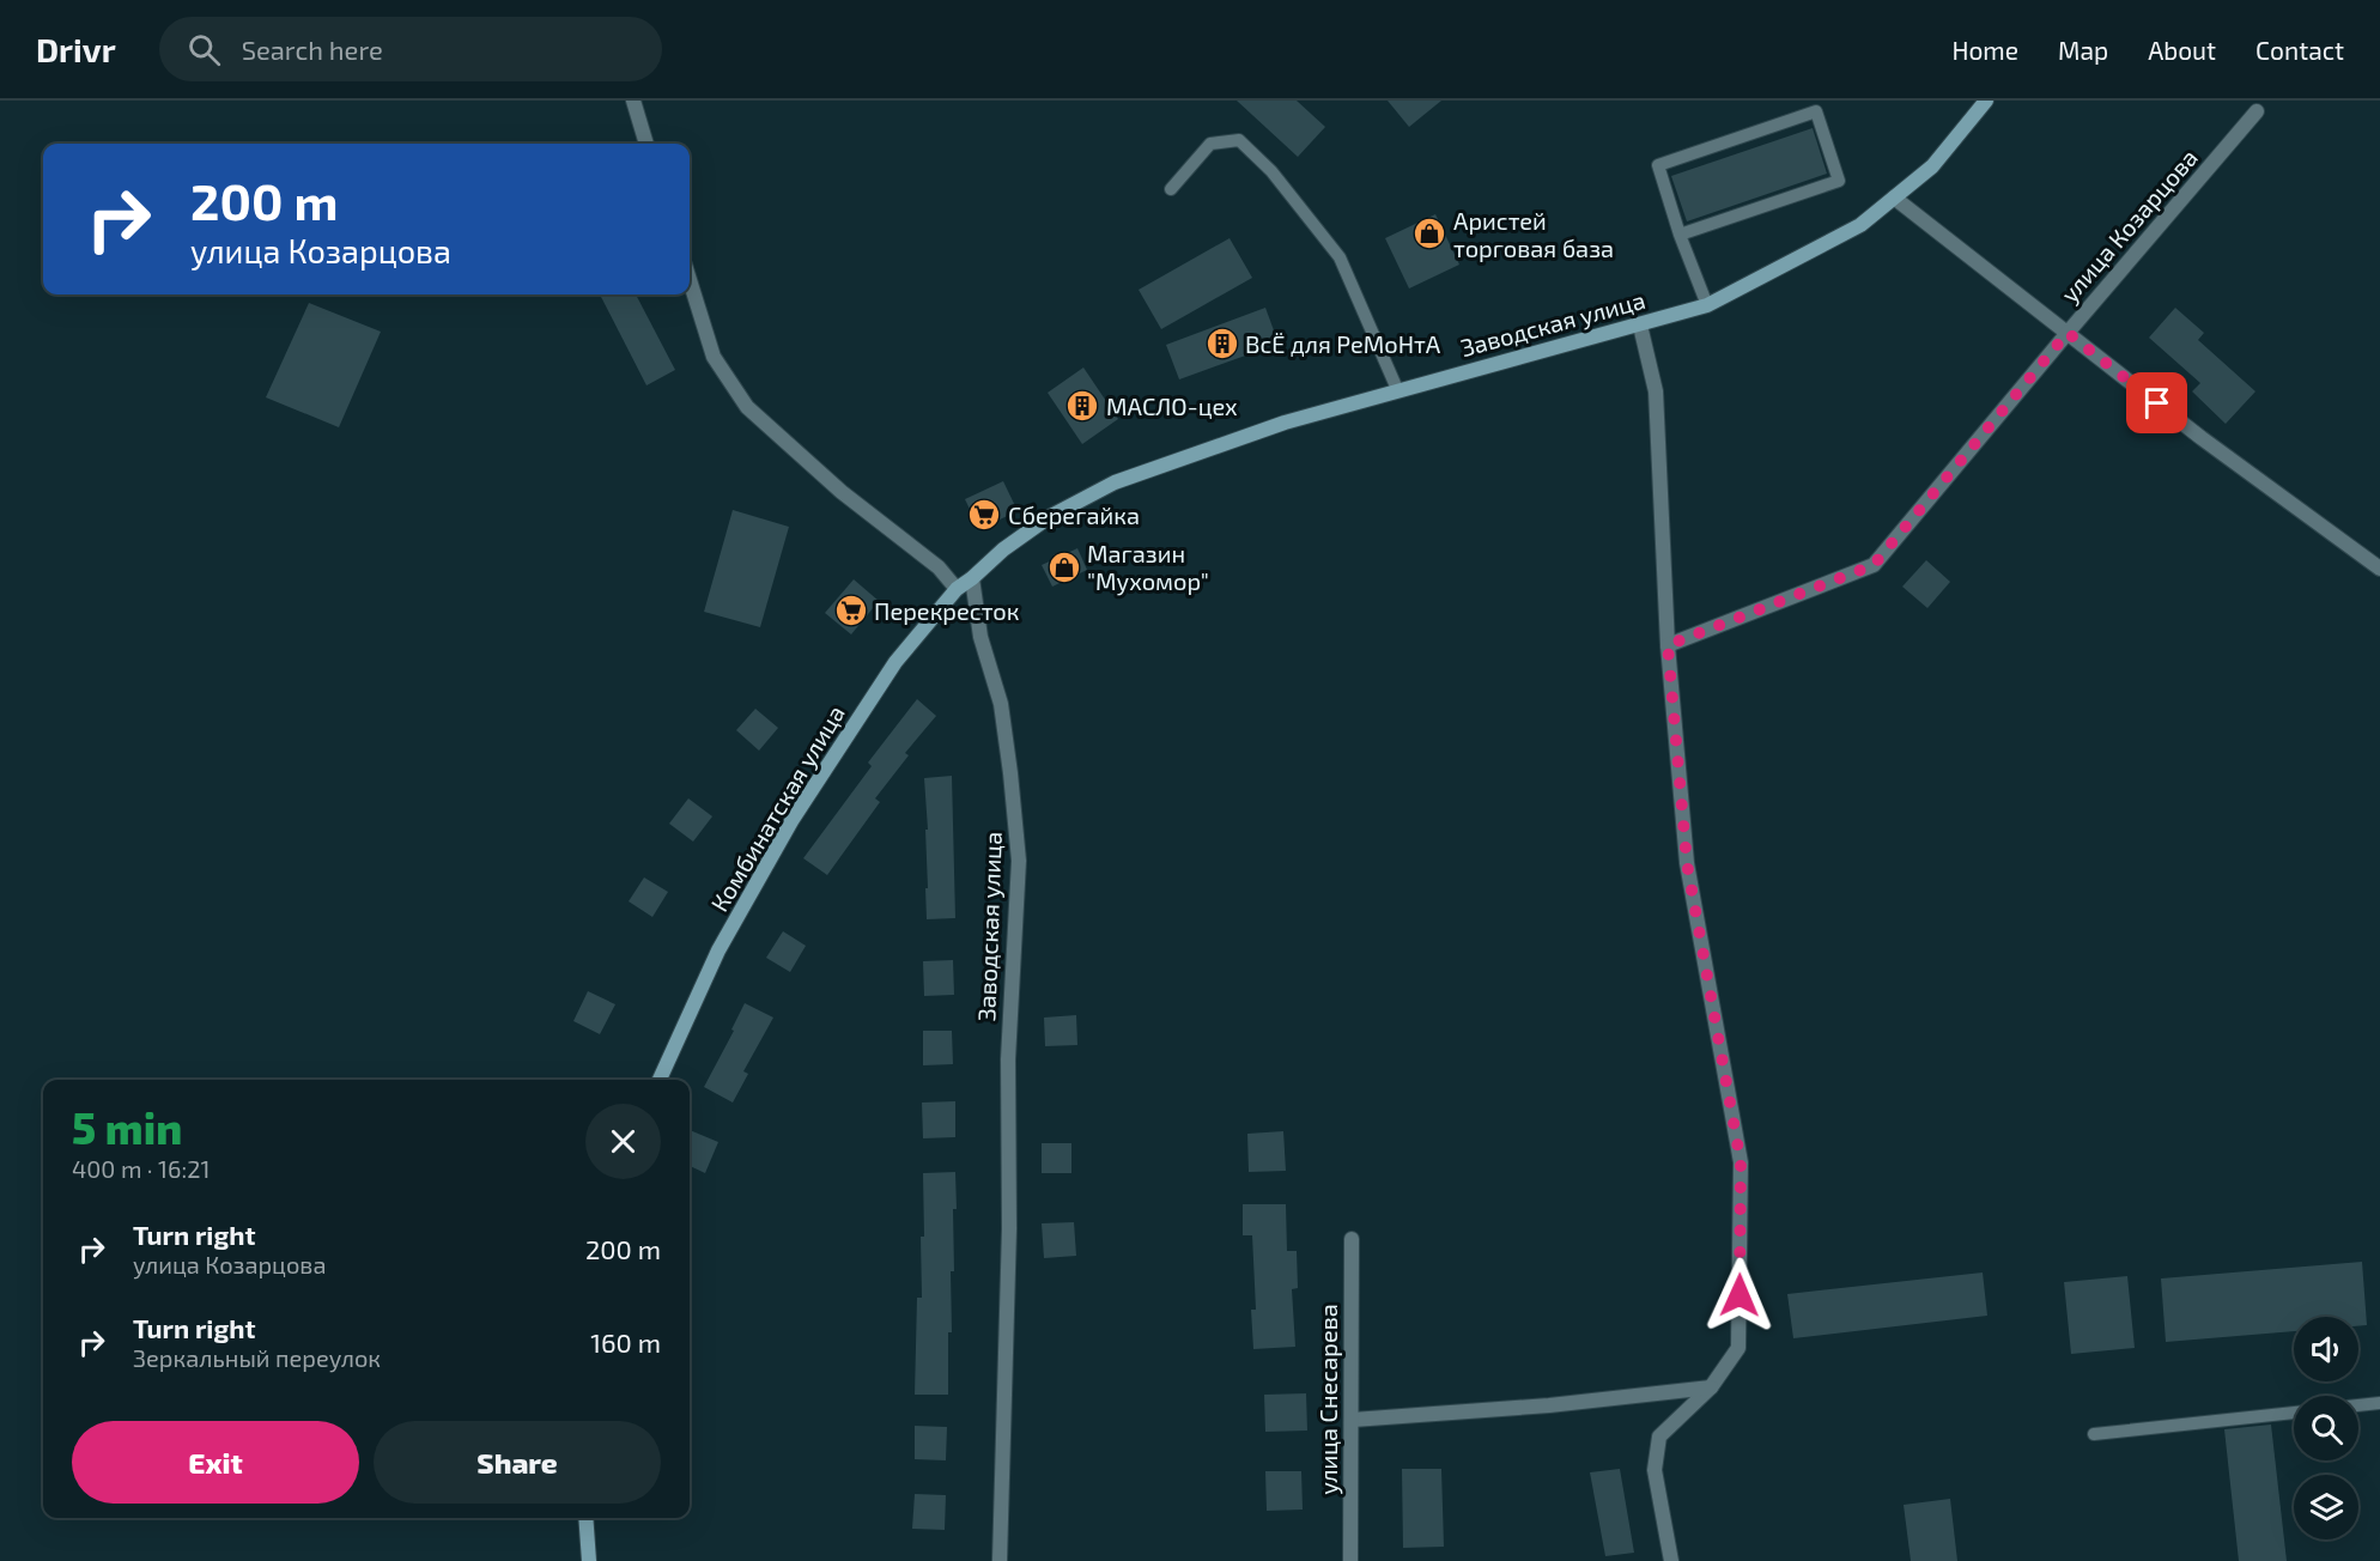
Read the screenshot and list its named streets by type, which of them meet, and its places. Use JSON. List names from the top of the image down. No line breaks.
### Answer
{"streets":{"main road":["Заводская улица","Комбинатская улица"],"street":["улица Козарцова","улица Снесарева"]},"crossings":[["Заводская улица","Комбинатская улица"]],"places":{"shop":["Аристей торговая база","Магазин \"Мухомор\""],"building":["ВсЁ для РеМоНтА","МАСЛО-цех"],"supermarket":["Сберегайка","Перекресток"]},"page":{"header":"Drivr","search":"Search here","nav":["Home","Map","About","Contact"],"turn":["200 m","улица Козарцова"],"heading":["5 min","400 m · 16:21"],"list":[{"name":"Turn right","note":"улица Козарцова","value":"200 m"},{"name":"Turn right","note":"Зеркальный переулок","value":"160 m"}],"buttons":["Exit","Share"]}}
